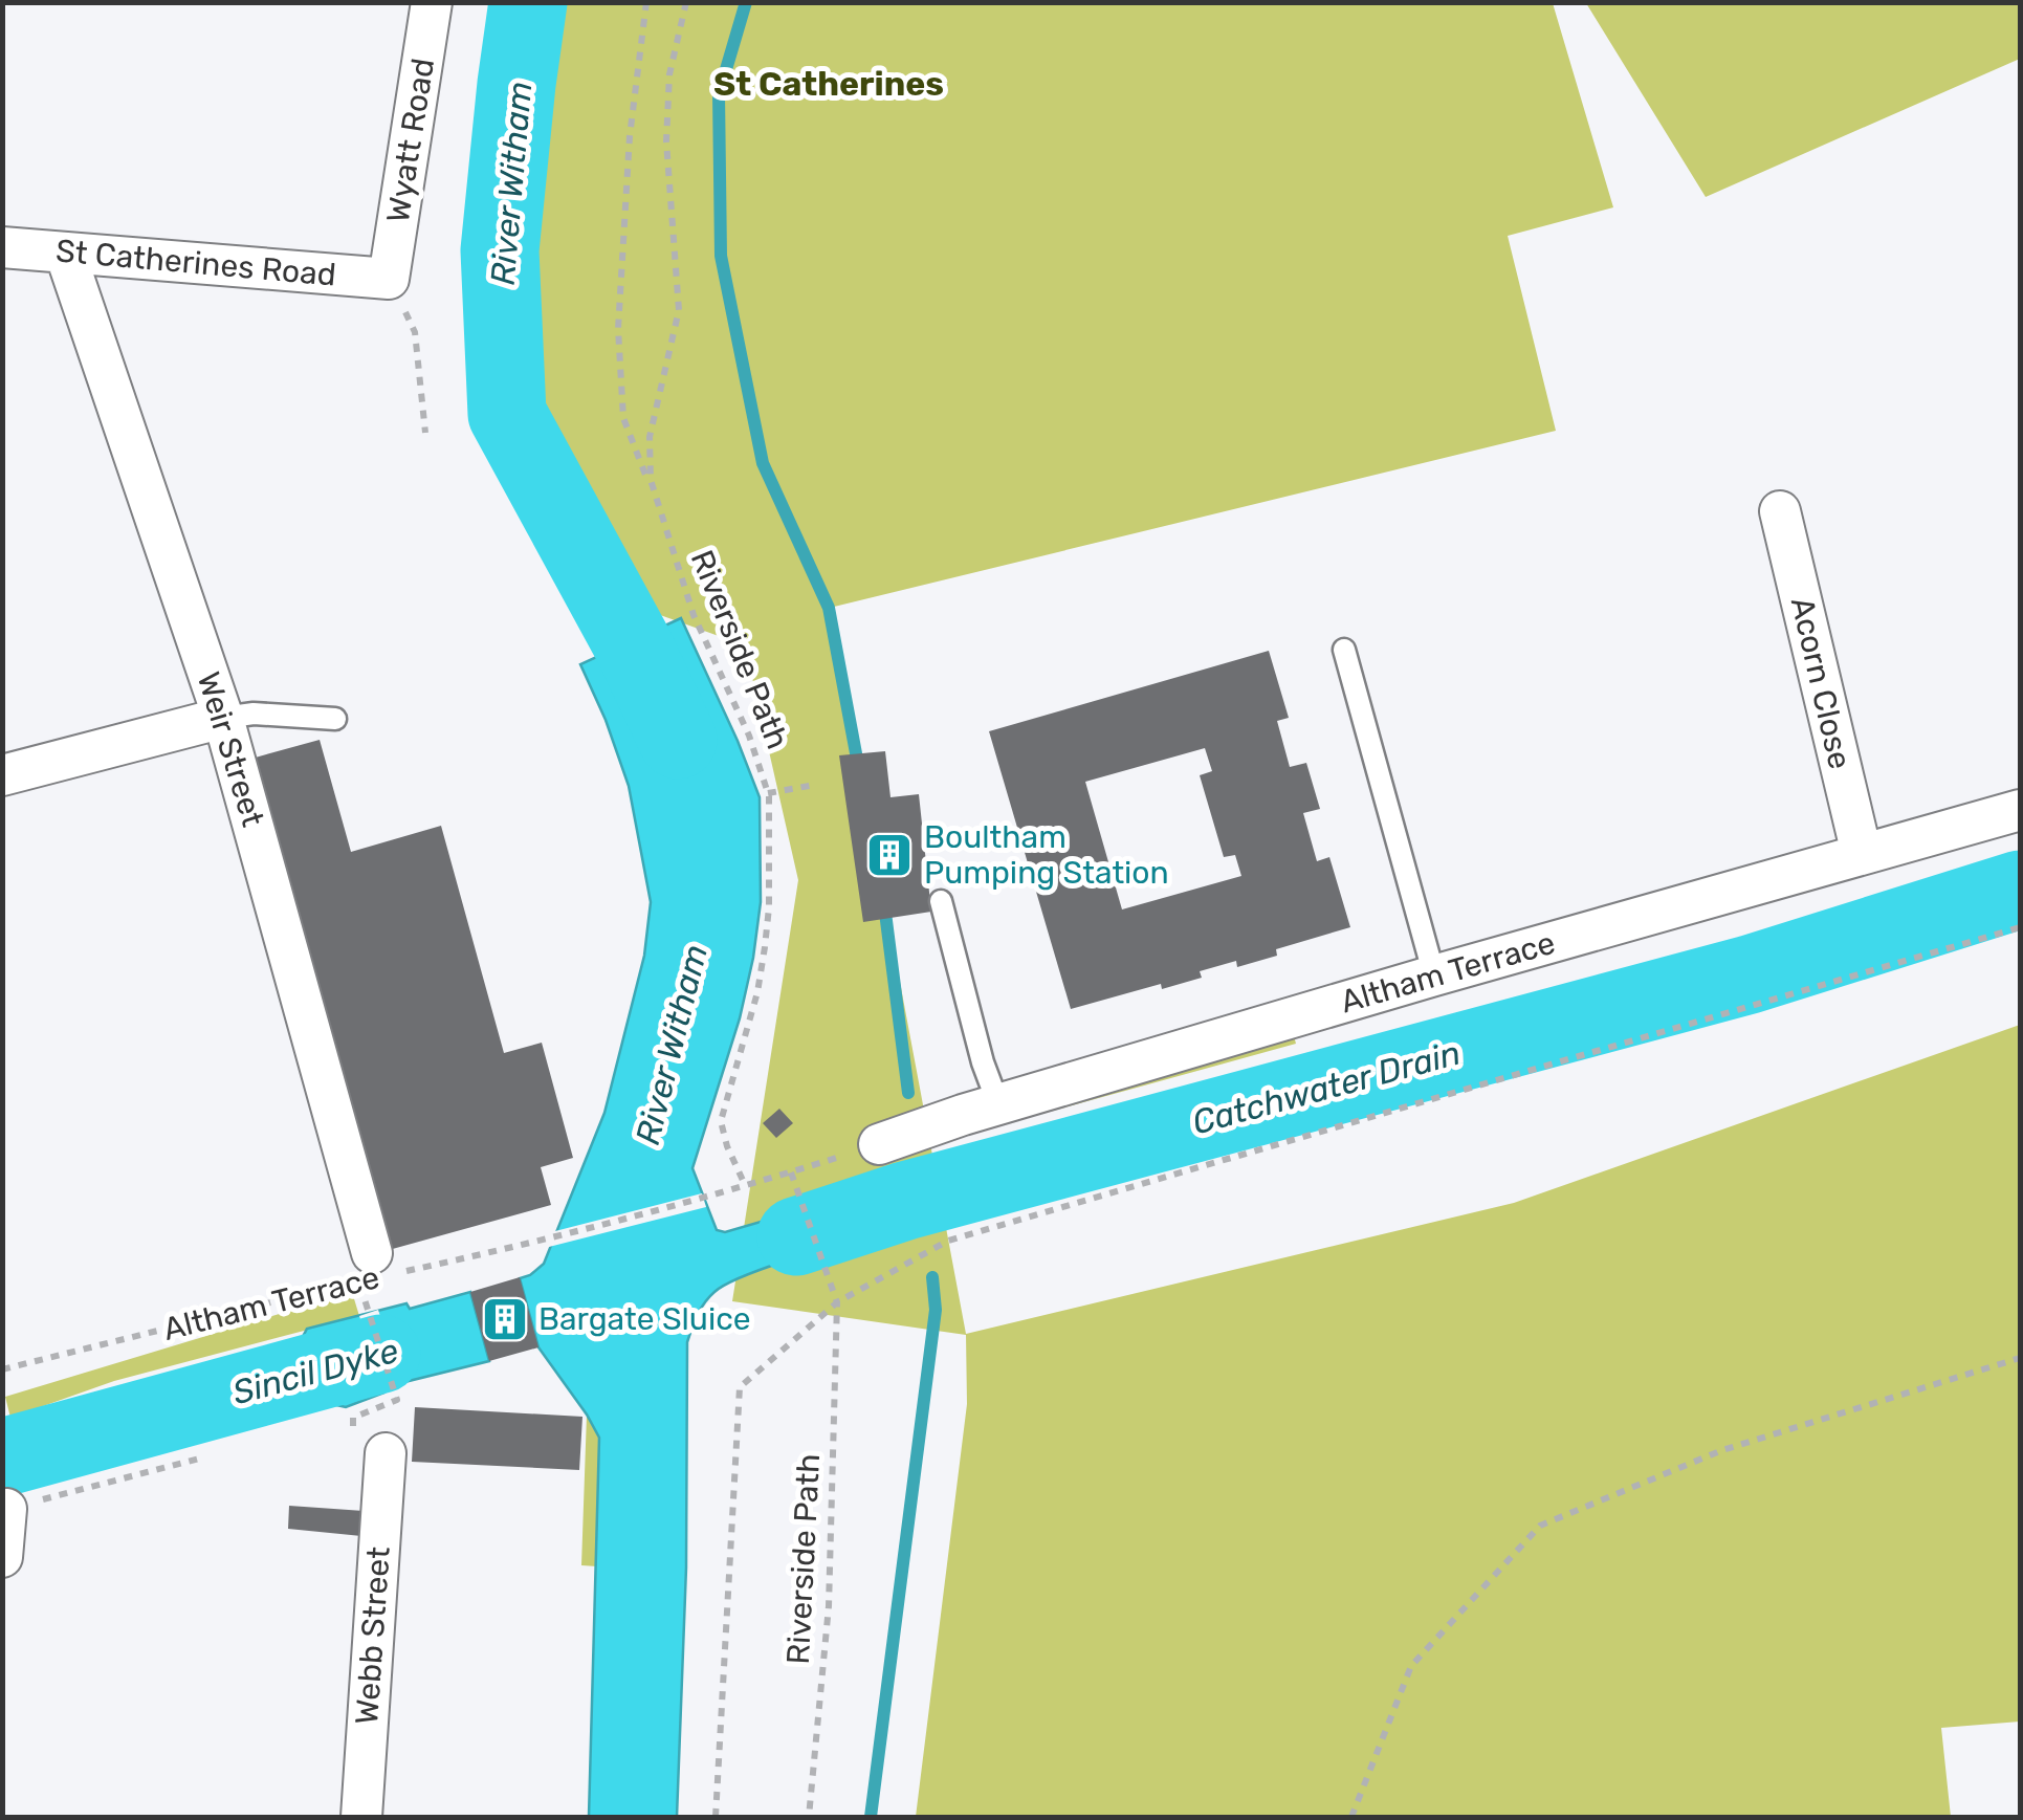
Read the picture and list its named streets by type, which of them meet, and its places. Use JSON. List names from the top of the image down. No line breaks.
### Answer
{"streets":{"street":["Wyatt Road","St Catherines Road","Acorn Close","Weir Street","Altham Terrace","Webb Street"],"path":["Riverside Path"]},"crossings":[["Wyatt Road","St Catherines Road"],["St Catherines Road","Weir Street"],["Riverside Path","Altham Terrace"],["Acorn Close","Altham Terrace"],["Weir Street","Altham Terrace"]],"districts":["St Catherines"],"water":["River Witham","Catchwater Drain","Sincil Dyke"],"places":{"building":["Boultham Pumping Station","Bargate Sluice"]}}
